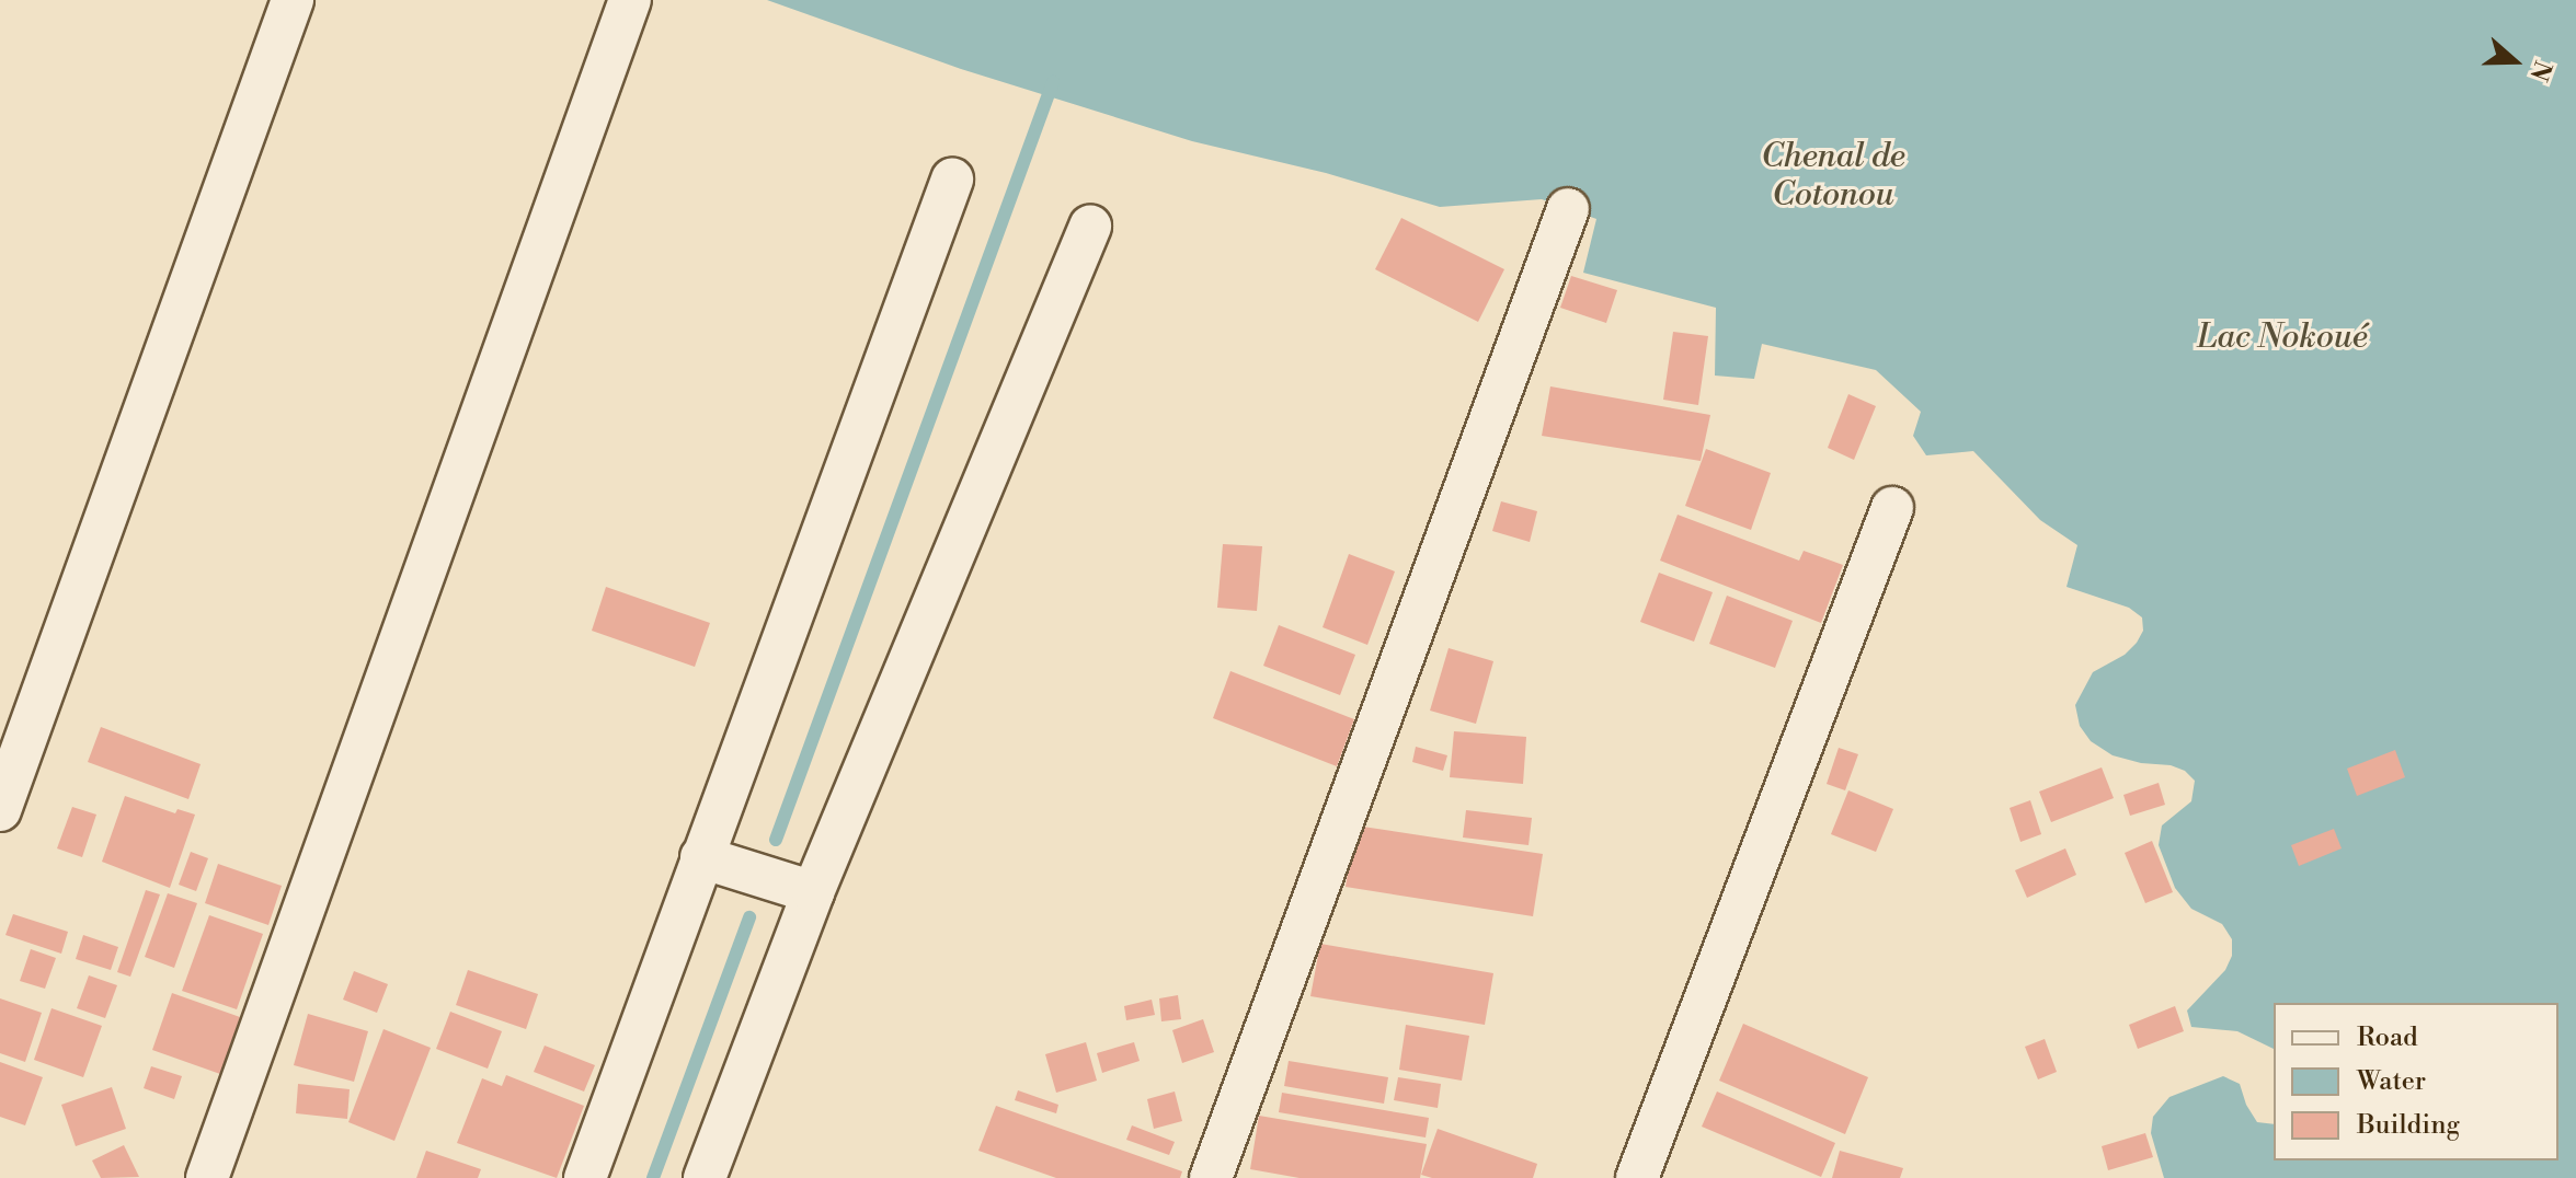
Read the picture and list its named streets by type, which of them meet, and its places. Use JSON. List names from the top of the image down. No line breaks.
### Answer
{"water":["Chenal de Cotonou","Lac Nokoué"],"legend":["Road","Water","Building"],"north":"right"}
